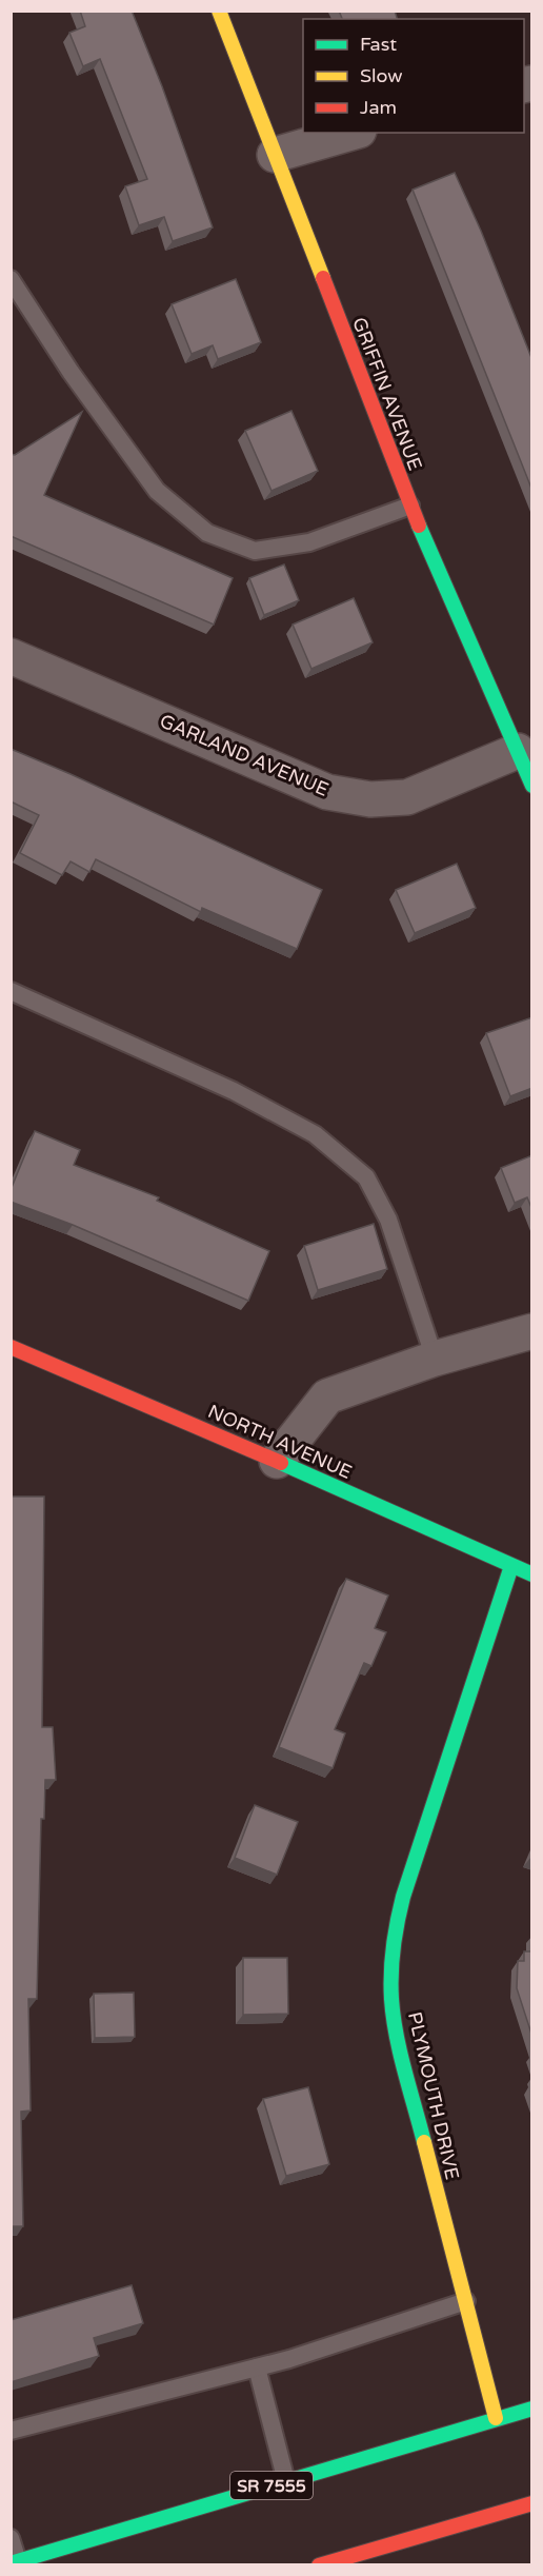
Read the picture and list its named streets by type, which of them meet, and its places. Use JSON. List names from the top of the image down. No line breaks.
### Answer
{"streets":{"street":["GRIFFIN AVENUE","GARLAND AVENUE","NORTH AVENUE","PLYMOUTH DRIVE","SR 7555"]},"crossings":[["GRIFFIN AVENUE","GARLAND AVENUE"],["NORTH AVENUE","PLYMOUTH DRIVE"],["PLYMOUTH DRIVE","SR 7555"]],"legend":["Fast","Slow","Jam"]}
